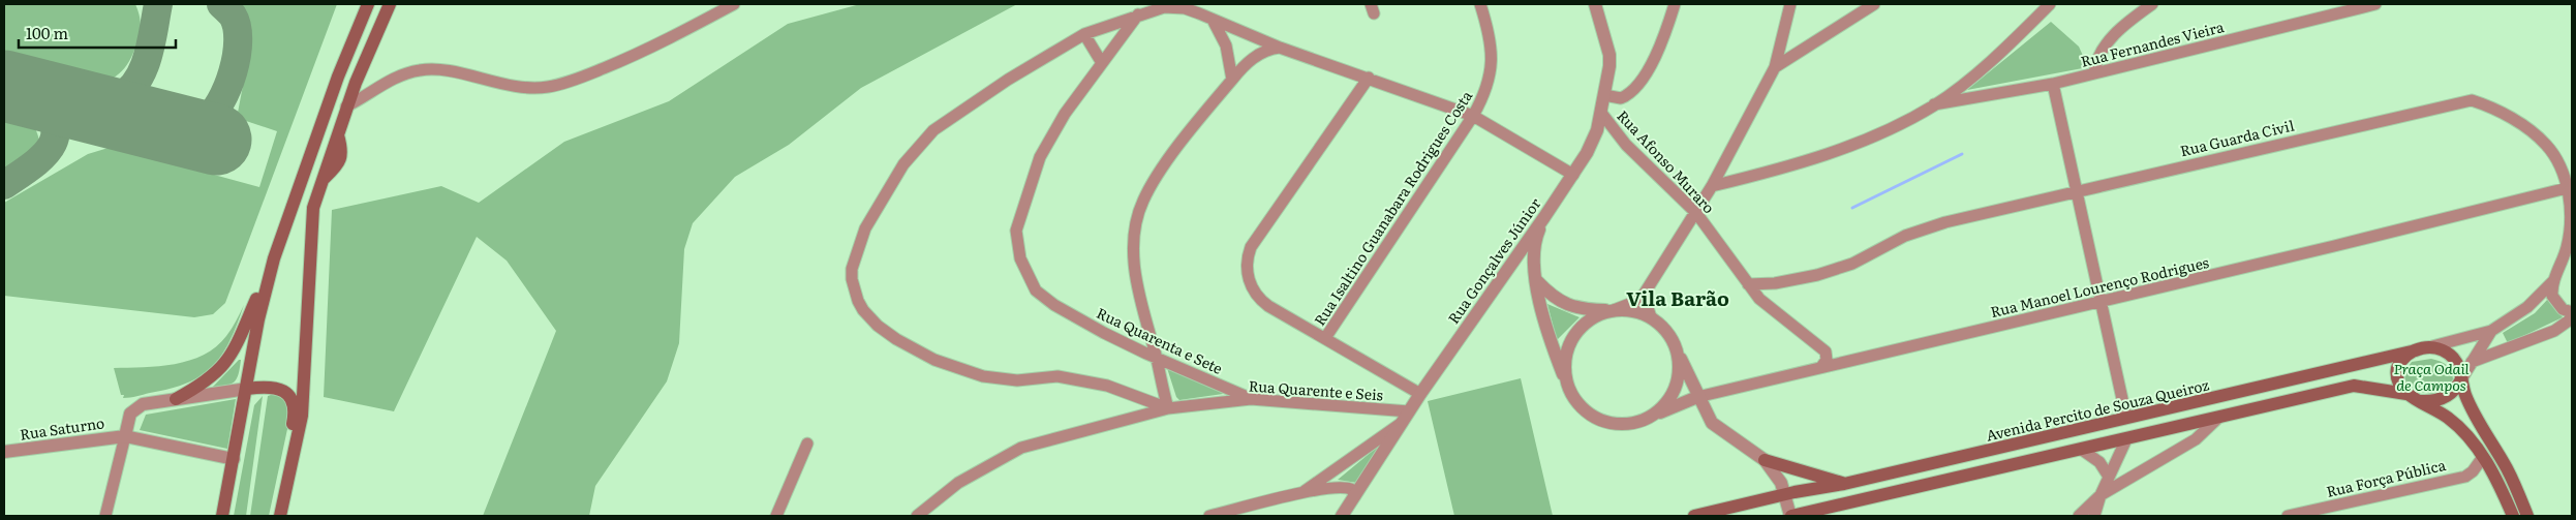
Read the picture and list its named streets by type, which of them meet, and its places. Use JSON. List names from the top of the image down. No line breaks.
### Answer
{"streets":{"main road":["Avenida Percito de Souza Queiroz"],"street":["Rua Fernandes Vieira","Rua Guarda Civil","Rua Afonso Muraro","Rua Isaltino Guanabara Rodrigues Costa","Rua Gonçalves Júnior","Rua Manoel Lourenço Rodrigues","Rua Quarenta e Sete","Rua Quarente e Seis","Rua Saturno","Rua Força Pública"]},"crossings":[["Rua Guarda Civil","Rua Afonso Muraro"],["Rua Guarda Civil","Rua Manoel Lourenço Rodrigues"],["Rua Afonso Muraro","Rua Gonçalves Júnior"],["Rua Afonso Muraro","Rua Manoel Lourenço Rodrigues"],["Rua Isaltino Guanabara Rodrigues Costa","Rua Quarente e Seis"],["Rua Gonçalves Júnior","Rua Quarente e Seis"],["Rua Quarenta e Sete","Rua Quarente e Seis"]],"districts":["Vila Barão"],"parks":["Praça Odail de Campos"],"scale_bar":"100 m"}
